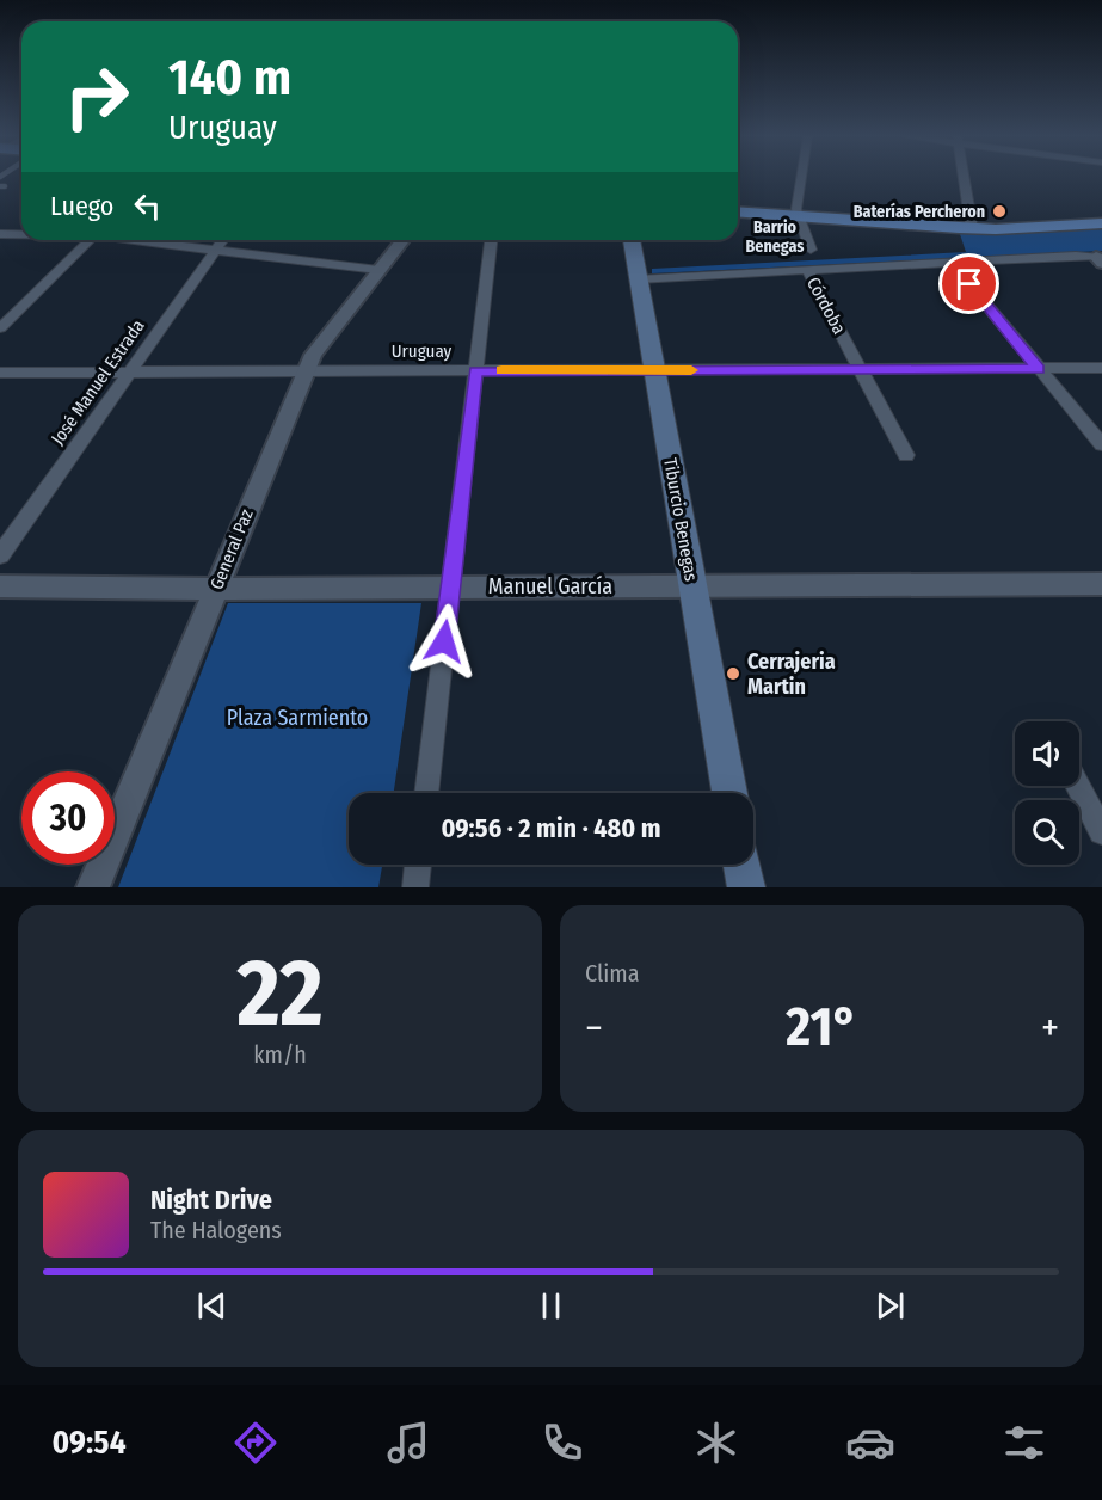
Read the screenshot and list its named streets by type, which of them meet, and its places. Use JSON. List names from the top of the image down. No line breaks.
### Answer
{"streets":{"main road":["Tiburcio Benegas"],"street":["Córdoba","Uruguay","José Manuel Estrada","General Paz","Manuel García"]},"crossings":[["Córdoba","Uruguay"],["Uruguay","José Manuel Estrada"],["Uruguay","Tiburcio Benegas"],["Uruguay","General Paz"],["Tiburcio Benegas","Manuel García"],["General Paz","Manuel García"]],"districts":["Barrio Benegas"],"parks":["Plaza Sarmiento"],"places":["Baterías Percheron","Cerrajeria Martin"],"page":{"turn":["140 m","Uruguay"],"then":"Luego","limit":"30","trip":"09:56 · 2 min · 480 m","tile":[["22","km/h"],"Clima"],"heat":["−","21°","+"],"song":["Night Drive","The Halogens"],"tabs":"09:54"}}
